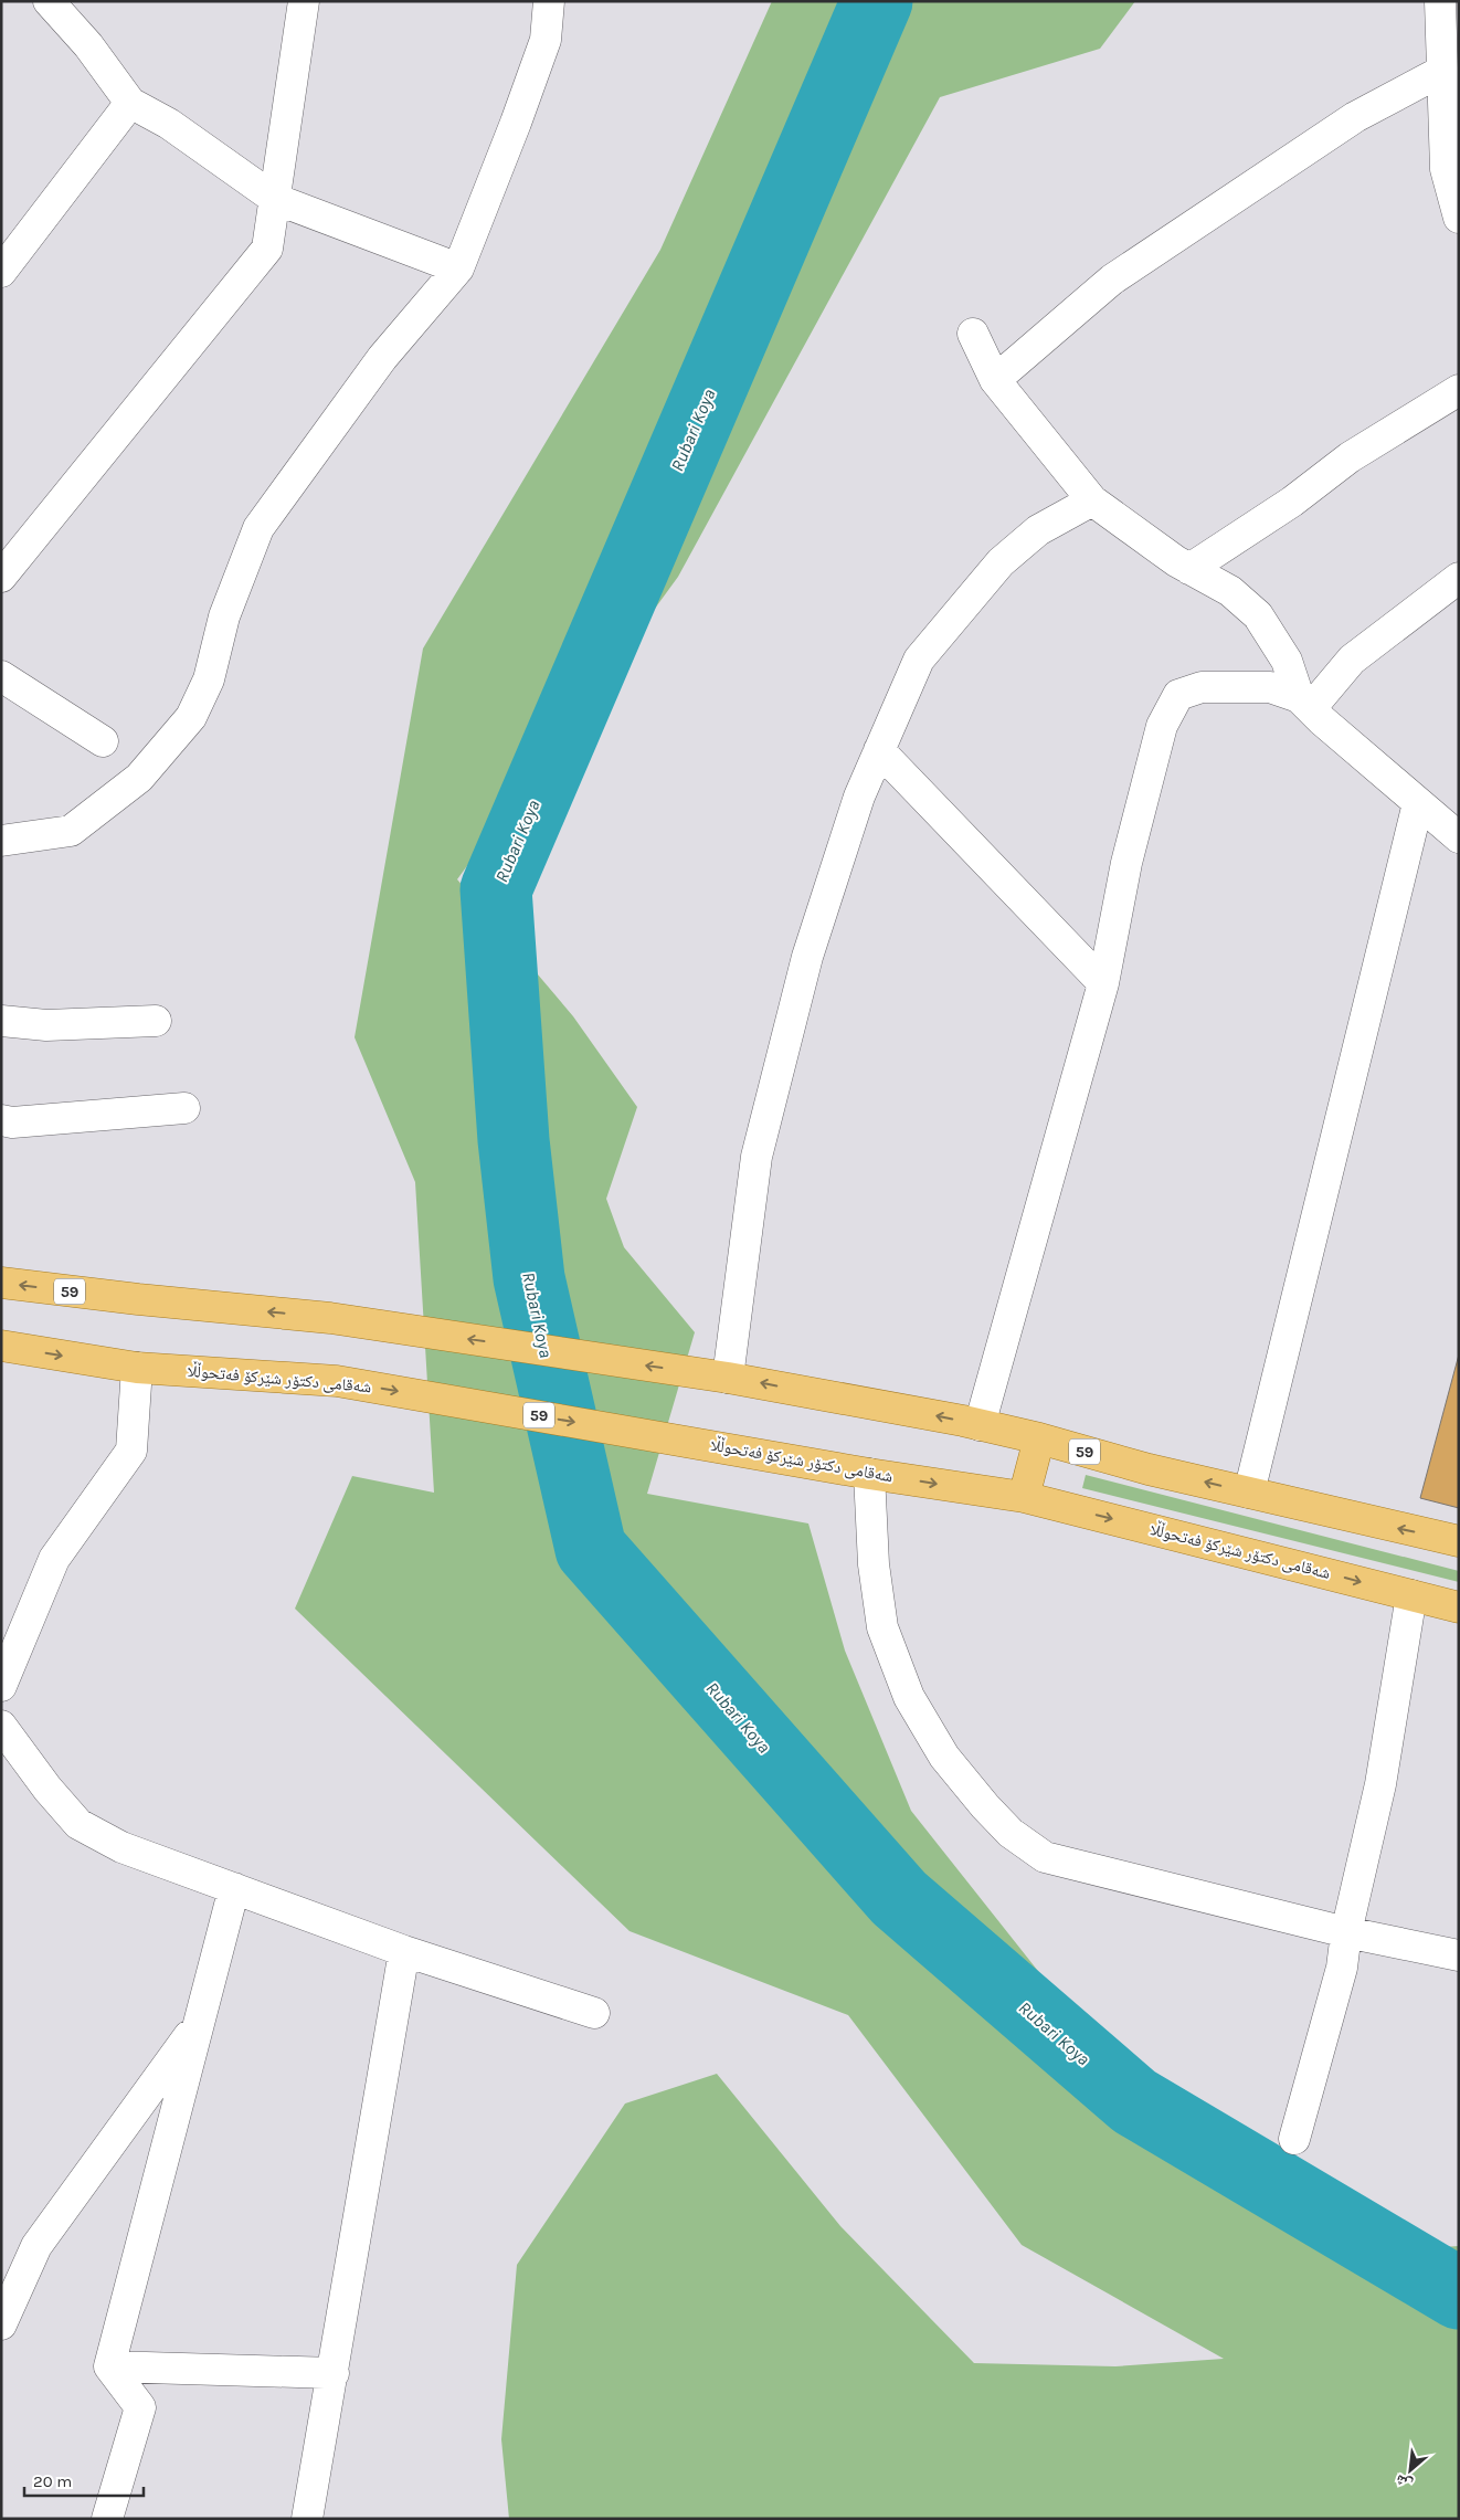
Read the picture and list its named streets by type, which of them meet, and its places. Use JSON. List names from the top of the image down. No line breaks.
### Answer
{"streets":{"main road":["59","شەقامی دکتۆر شێرکۆ فەتحوڵڵا"]},"crossings":[["59","شەقامی دکتۆر شێرکۆ فەتحوڵڵا"]],"water":["Rubari Koya"],"scale_bar":"20 m","north":"bottom left"}
